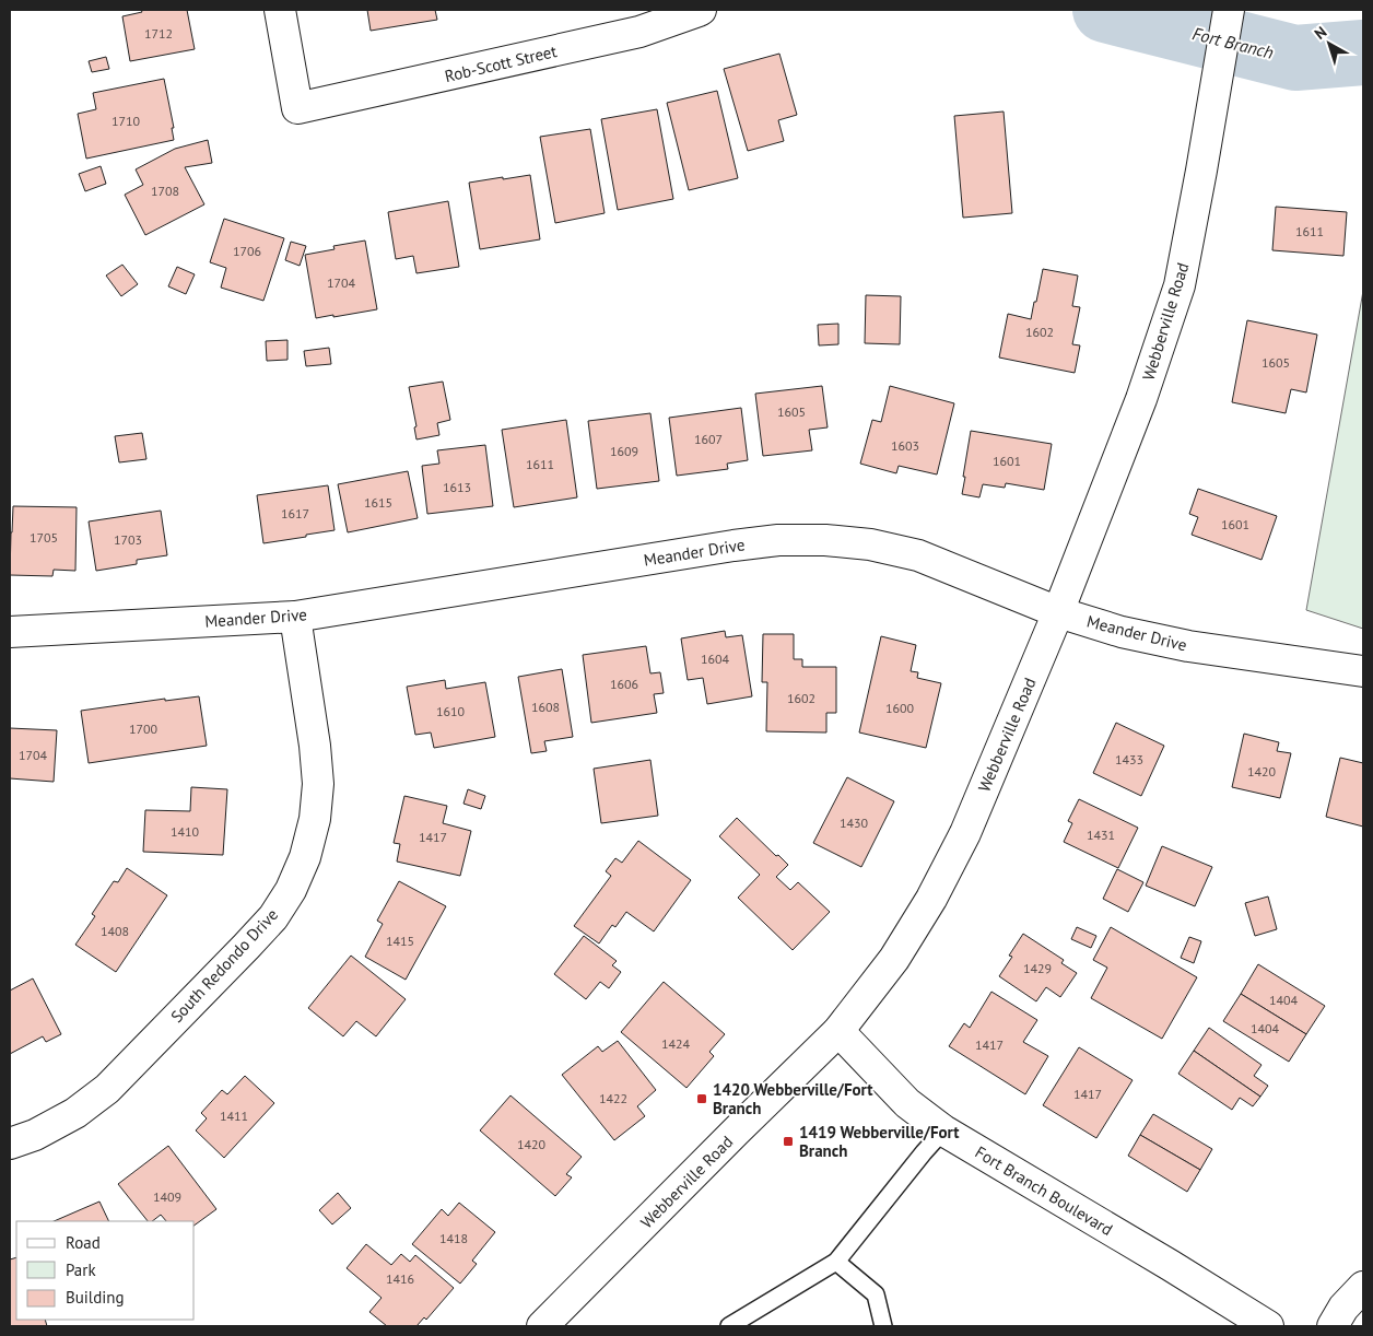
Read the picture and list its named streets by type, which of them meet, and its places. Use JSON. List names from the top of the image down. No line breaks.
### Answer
{"streets":{"street":["Rob-Scott Street","Webberville Road","Meander Drive","South Redondo Drive","Fort Branch Boulevard"]},"crossings":[["Webberville Road","Meander Drive"],["Webberville Road","Fort Branch Boulevard"],["Meander Drive","South Redondo Drive"]],"water":["Fort Branch"],"places":{"transit":["1420 Webberville/Fort Branch","1419 Webberville/Fort Branch"]},"house_numbers":["1712","1710","1708","1611","1706","1704","1602","1605","1605","1607","1603","1609","1601","1611","1613","1615","1617","1601","1705","1703","1604","1606","1602","1608","1600","1610","1700","1704","1433","1420","1430","1410","1431","1417","1408","1415","1429","1404","1404","1424","1417","1417","1422","1411","1420","1409","1418","1416"],"legend":["Road","Park","Building"],"north":"top left"}
